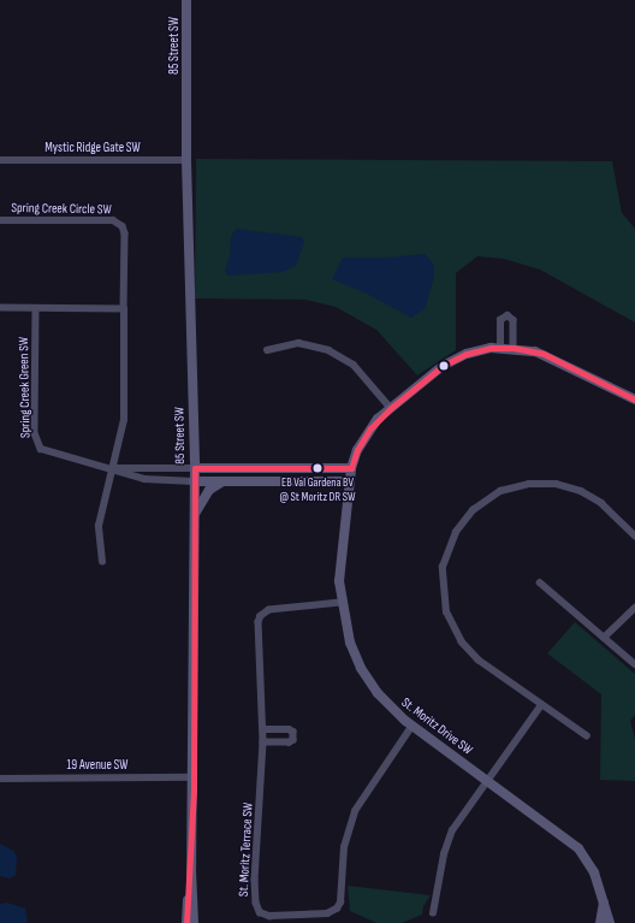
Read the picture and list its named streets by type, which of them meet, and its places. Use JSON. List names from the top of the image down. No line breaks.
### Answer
{"streets":{"street":["85 Street SW","Mystic Ridge Gate SW","Spring Creek Circle SW","Spring Creek Green SW","St. Moritz Drive SW","19 Avenue SW","St. Moritz Terrace SW"]},"crossings":[["85 Street SW","Mystic Ridge Gate SW"],["85 Street SW","Spring Creek Green SW"],["85 Street SW","19 Avenue SW"],["Spring Creek Circle SW","Spring Creek Green SW"],["St. Moritz Drive SW","St. Moritz Terrace SW"]],"places":["EB Val Gardena BV @ St Moritz DR SW"]}
